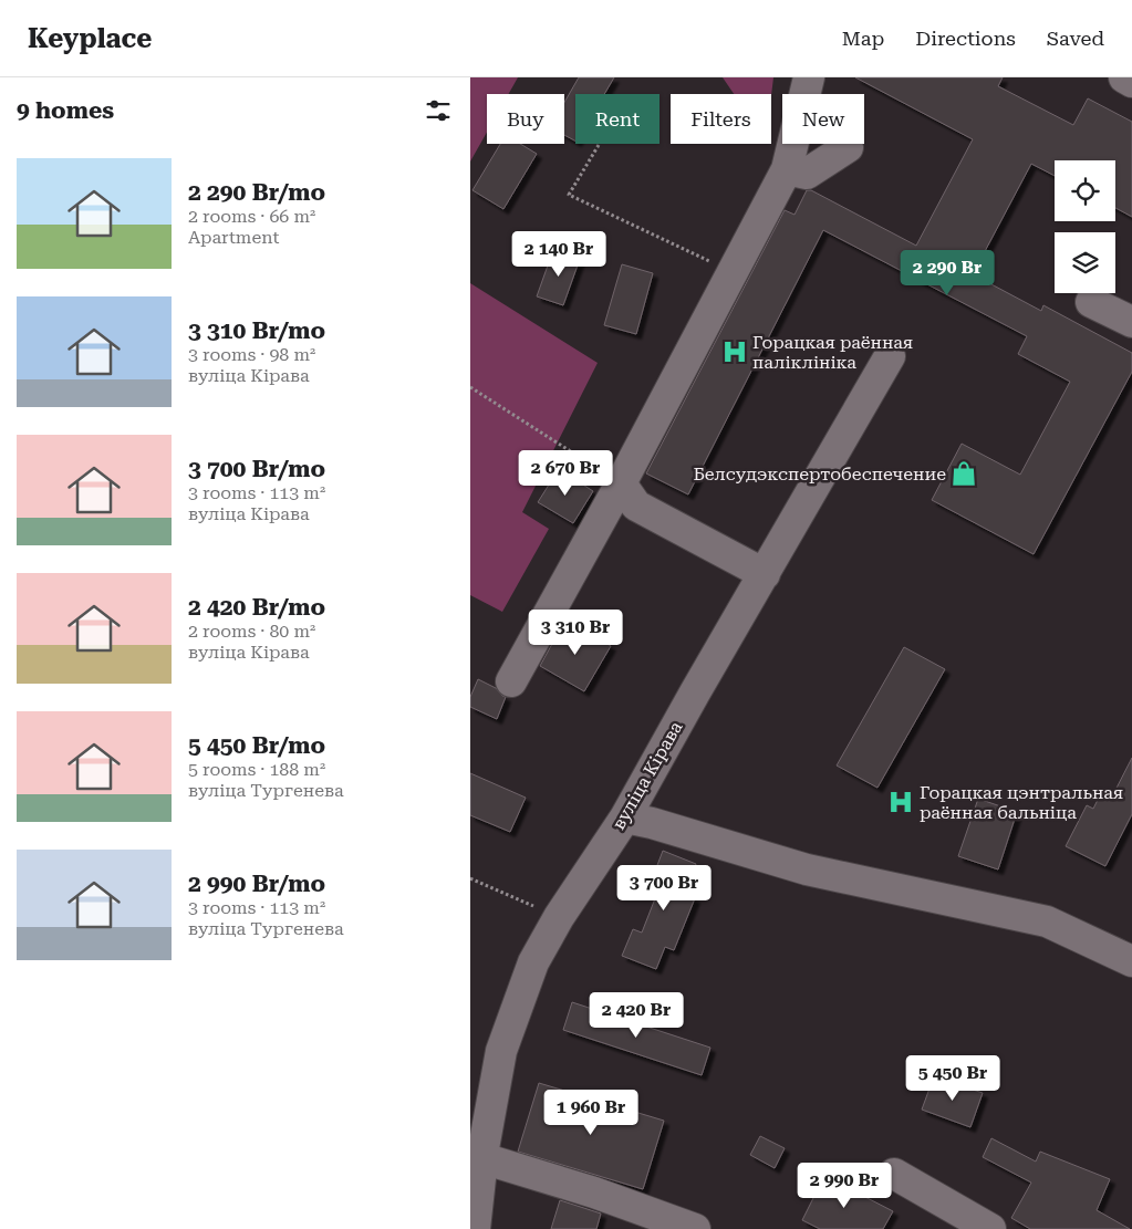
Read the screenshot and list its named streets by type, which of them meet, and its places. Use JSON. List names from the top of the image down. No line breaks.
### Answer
{"streets":{"street":["вуліца Кірава"]},"places":{"hospital":["Горацкая раённая паліклініка","Горацкая цэнтральная раённая бальніца"],"shop":["Белсудэкспертобеспечение"]},"page":{"header":"Keyplace","nav":["Map","Directions","Saved"],"heading":"9 homes","chip":["Buy","Rent","Filters","New"],"list":[{"name":"2 290 Br/mo","note":"2 rooms · 66 m² · Apartment"},{"name":"3 310 Br/mo","note":"3 rooms · 98 m² · вуліца Кірава"},{"name":"3 700 Br/mo","note":"3 rooms · 113 m² · вуліца Кірава"},{"name":"2 420 Br/mo","note":"2 rooms · 80 m² · вуліца Кірава"},{"name":"5 450 Br/mo","note":"5 rooms · 188 m² · вуліца Тургенева"},{"name":"2 990 Br/mo","note":"3 rooms · 113 m² · вуліца Тургенева"}],"price":["2 140 Br","2 290 Br","2 670 Br","3 310 Br","3 700 Br","2 420 Br","5 450 Br","1 960 Br","2 990 Br"]}}
